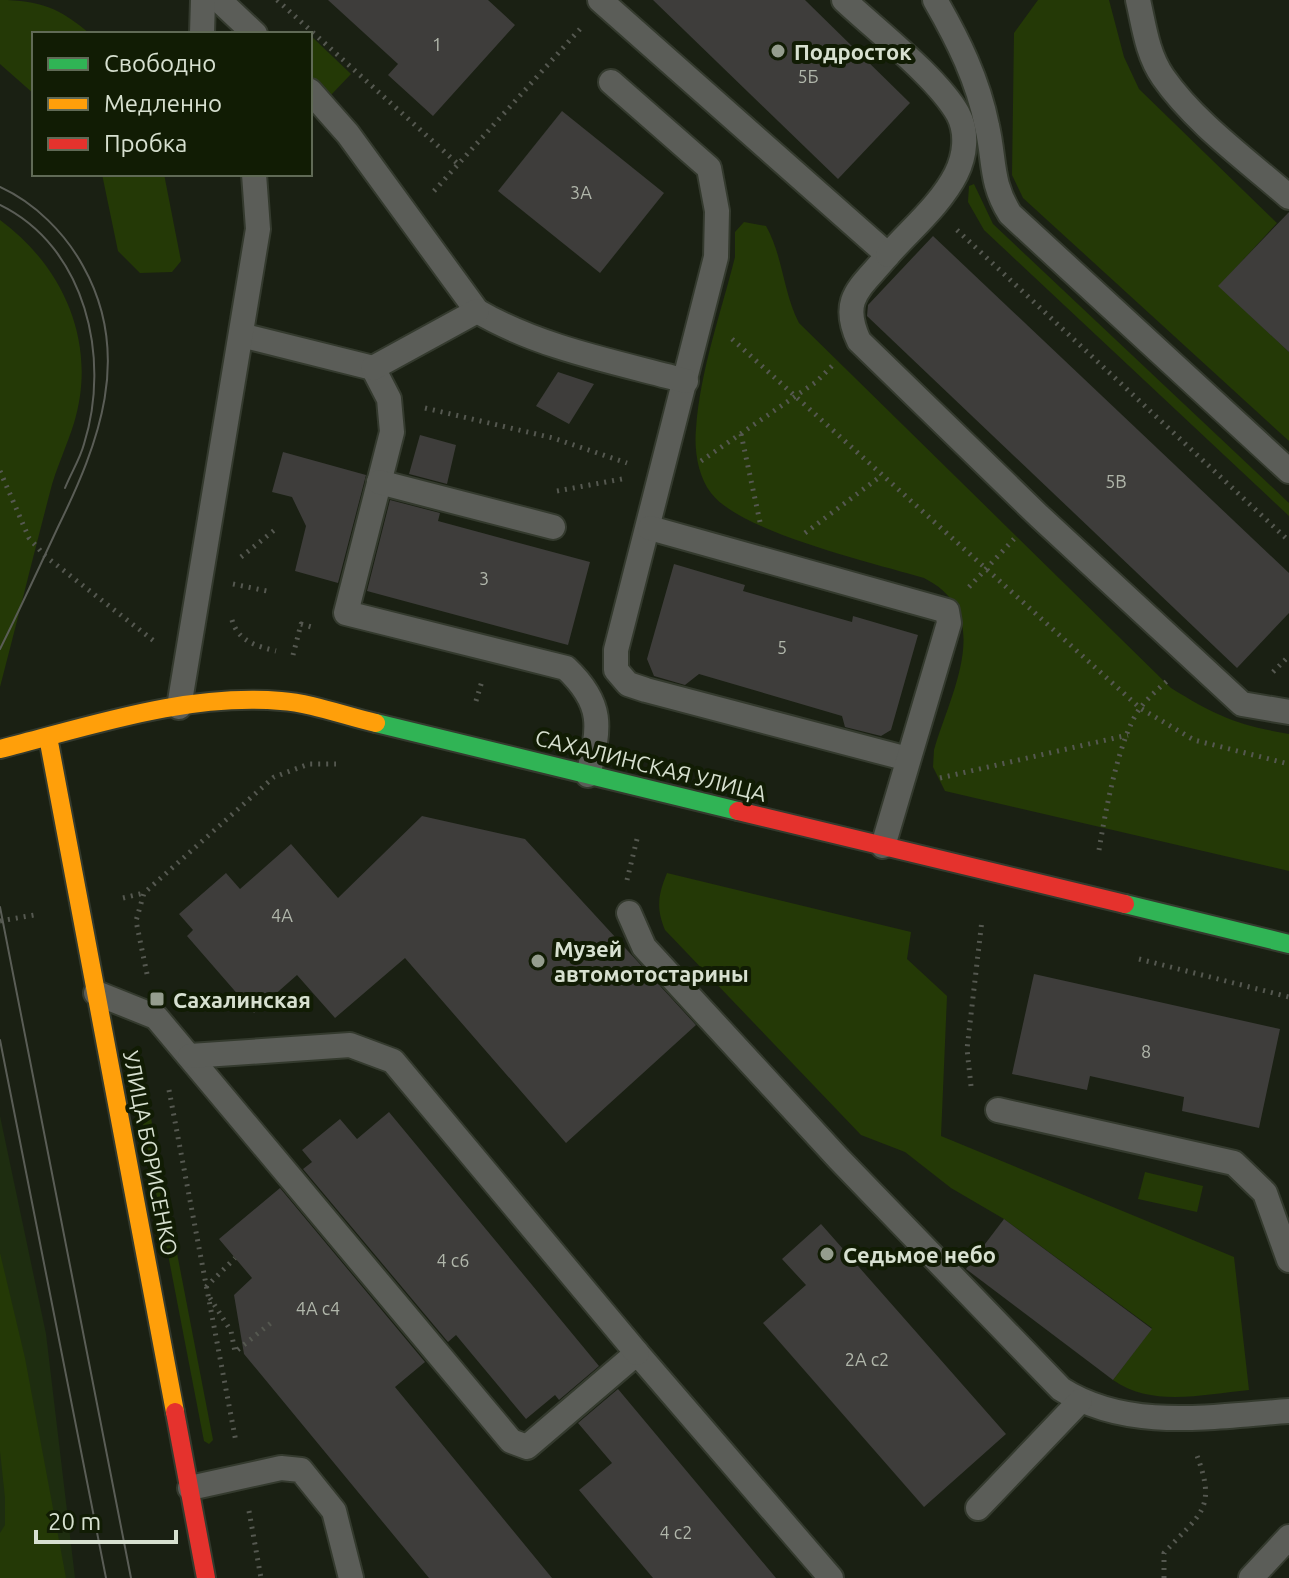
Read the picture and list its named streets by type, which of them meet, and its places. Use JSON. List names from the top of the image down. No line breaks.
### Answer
{"streets":{"main road":["САХАЛИНСКАЯ УЛИЦА","УЛИЦА БОРИСЕНКО"]},"crossings":[["САХАЛИНСКАЯ УЛИЦА","УЛИЦА БОРИСЕНКО"]],"places":{"other":["Подросток","Музей автомотостарины","Седьмое небо"],"transit":["Сахалинская"]},"house_numbers":["1","5Б","3А","5В","3","5","4А","8","4 с6","4А с4","2А с2","4 с2"],"legend":["Свободно","Медленно","Пробка"],"scale_bar":"20 m"}
